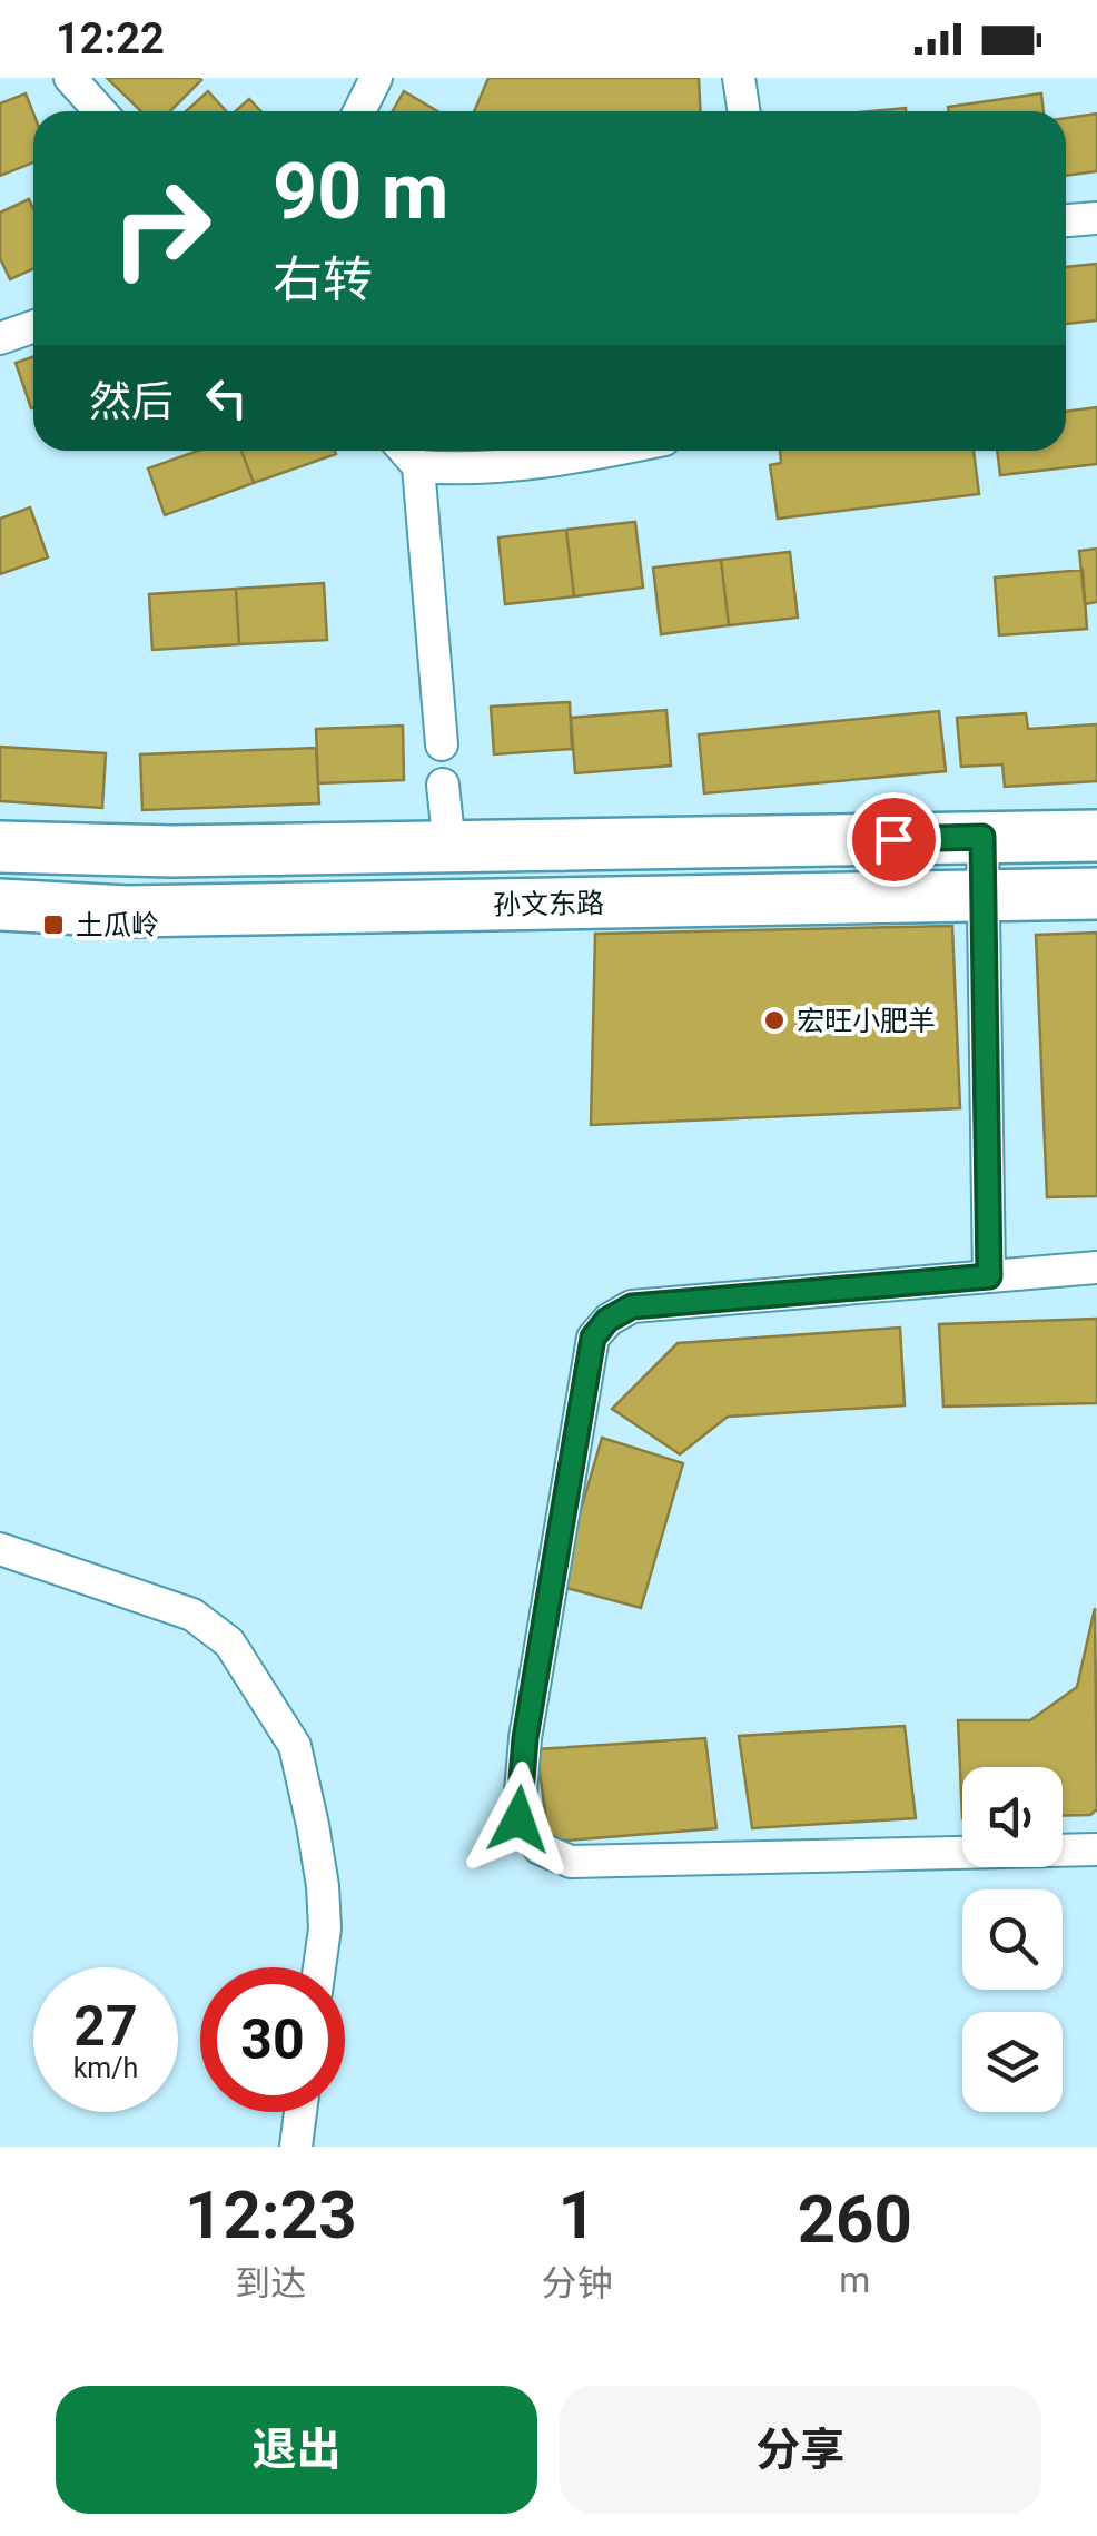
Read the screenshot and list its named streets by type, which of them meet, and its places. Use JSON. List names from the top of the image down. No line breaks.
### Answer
{"streets":{"main road":["孙文东路"]},"places":{"transit":["土瓜岭"],"other":["宏旺小肥羊"]},"page":{"status":"12:22","turn":["90 m","右转"],"then":"然后","speed":"27 km/h","limit":"30","eta":["12:23","到达","1","分钟","260","m"],"buttons":["退出","分享"]}}
